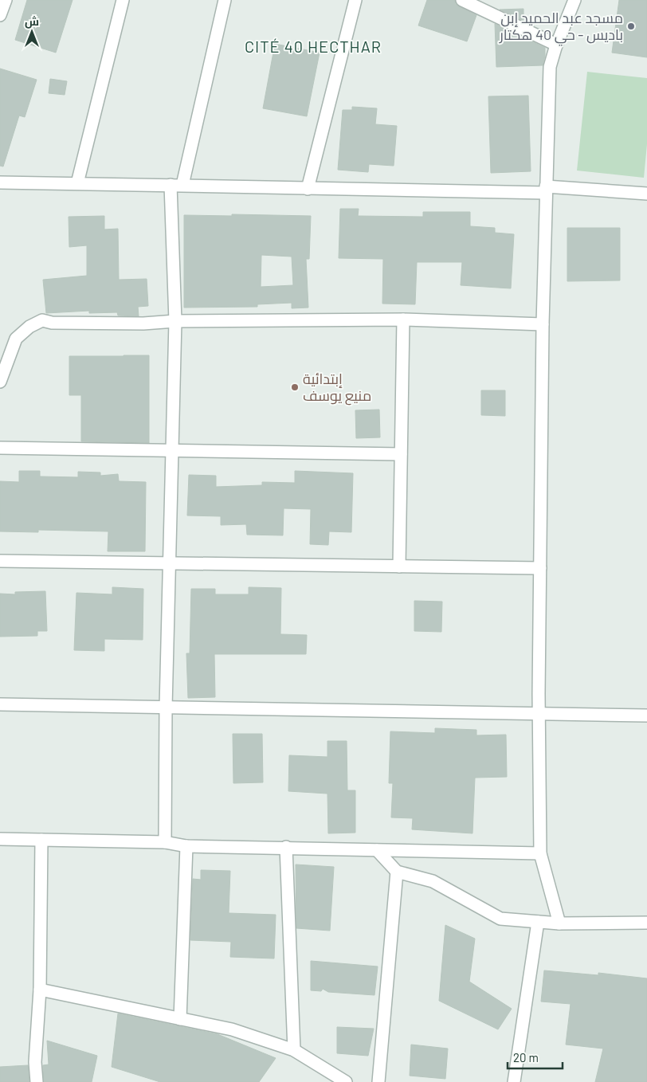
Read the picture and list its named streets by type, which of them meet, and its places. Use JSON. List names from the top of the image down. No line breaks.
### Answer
{"districts":["CITÉ 40 HECTHAR"],"places":["مسجد عبد الحميد إبن باديس - حي 40 هكتار","إبتدائية منيع يوسف"],"scale_bar":"20 m","north":"top"}
